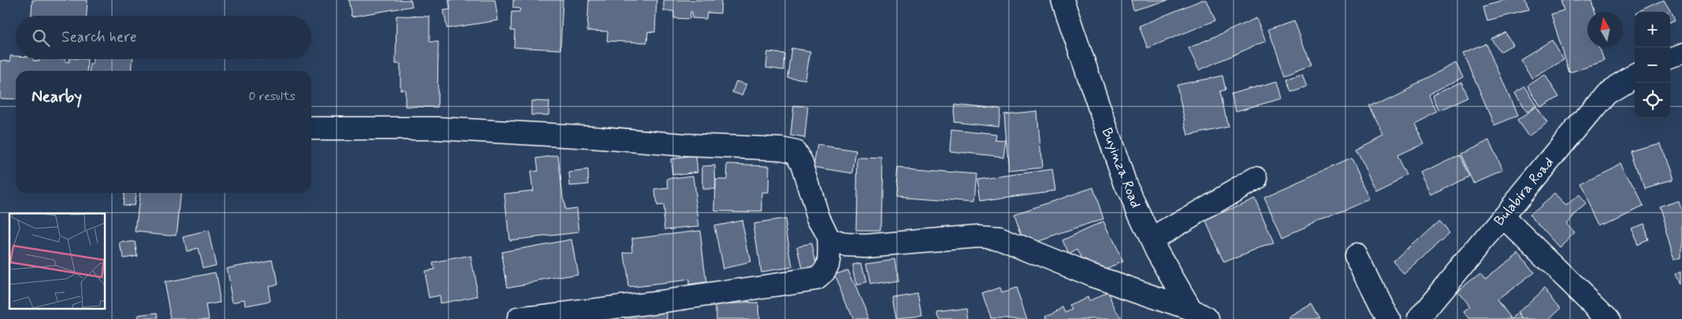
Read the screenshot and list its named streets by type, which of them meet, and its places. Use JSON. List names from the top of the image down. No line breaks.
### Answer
{"streets":{"street":["Buyinza Road","Bulabira Road"]},"north":"top","page":{"map_buttons":["+","−"],"search":"Search here","heading":["Nearby","0 results"]}}
